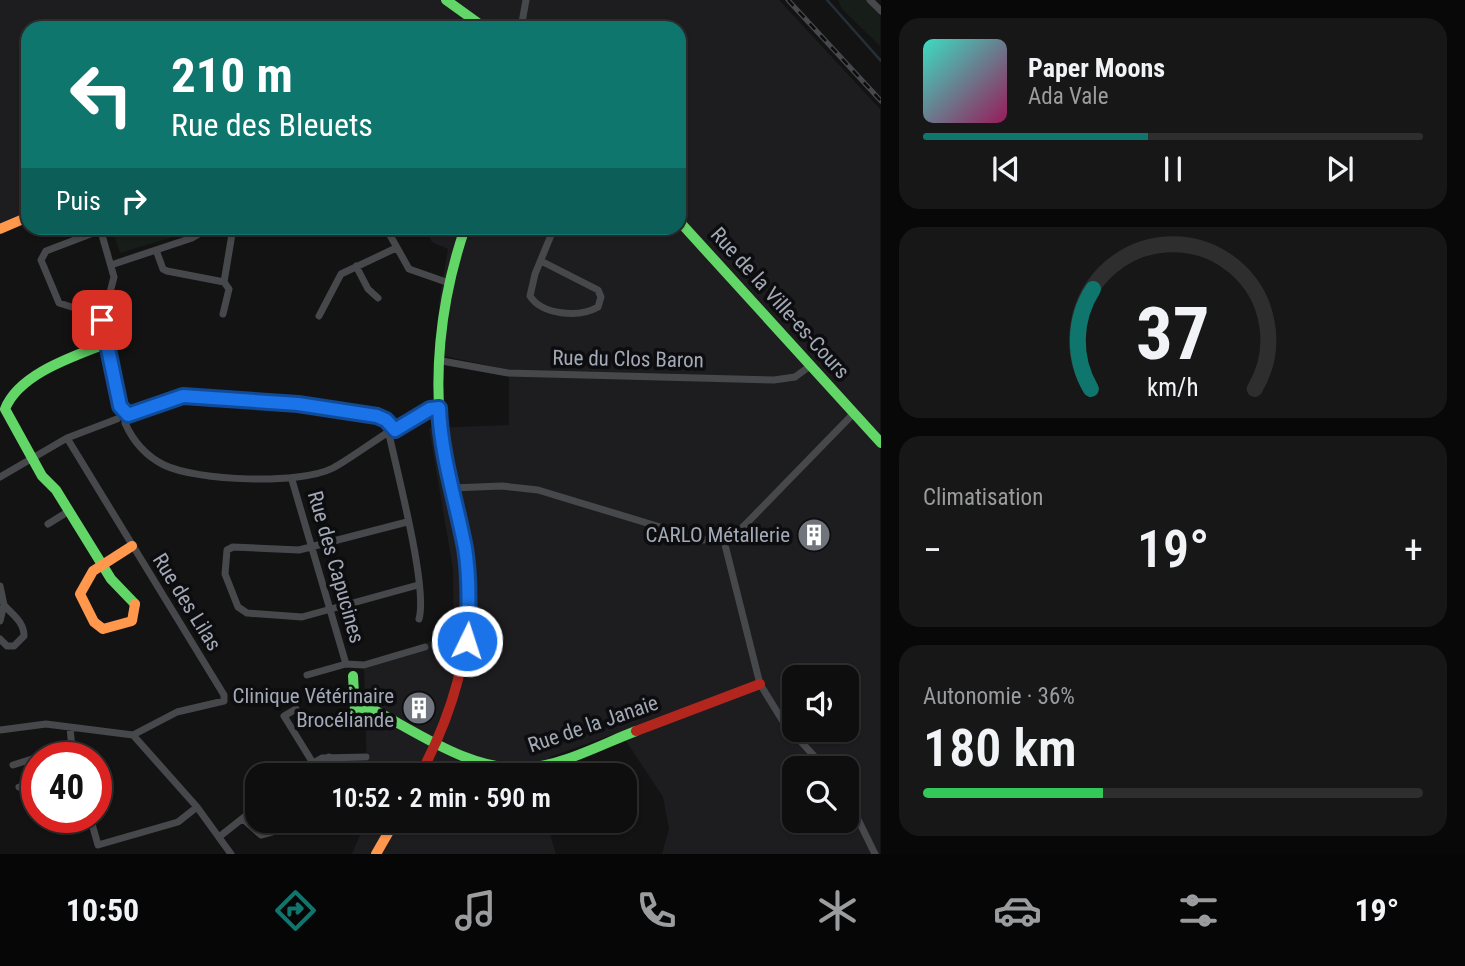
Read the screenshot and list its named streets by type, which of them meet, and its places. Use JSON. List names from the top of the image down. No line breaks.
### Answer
{"streets":{"street":["Rue de la Ville-es-Cours","Rue du Clos Baron","Rue des Capucines","Rue des Lilas","Rue de la Janaie"]},"crossings":[["Rue de la Ville-es-Cours","Rue du Clos Baron"]],"places":{"building":["CARLO Métallerie","Clinique Vétérinaire Brocéliande"]},"page":{"turn":["210 m","Rue des Bleuets"],"song":["Paper Moons","Ada Vale"],"then":"Puis","tile":["Climatisation",["Autonomie · 36%","180 km"]],"heat":["−","19°","+"],"limit":"40","trip":"10:52 · 2 min · 590 m","tabs":["10:50","19°"],"gauge":["37","km/h"]}}
